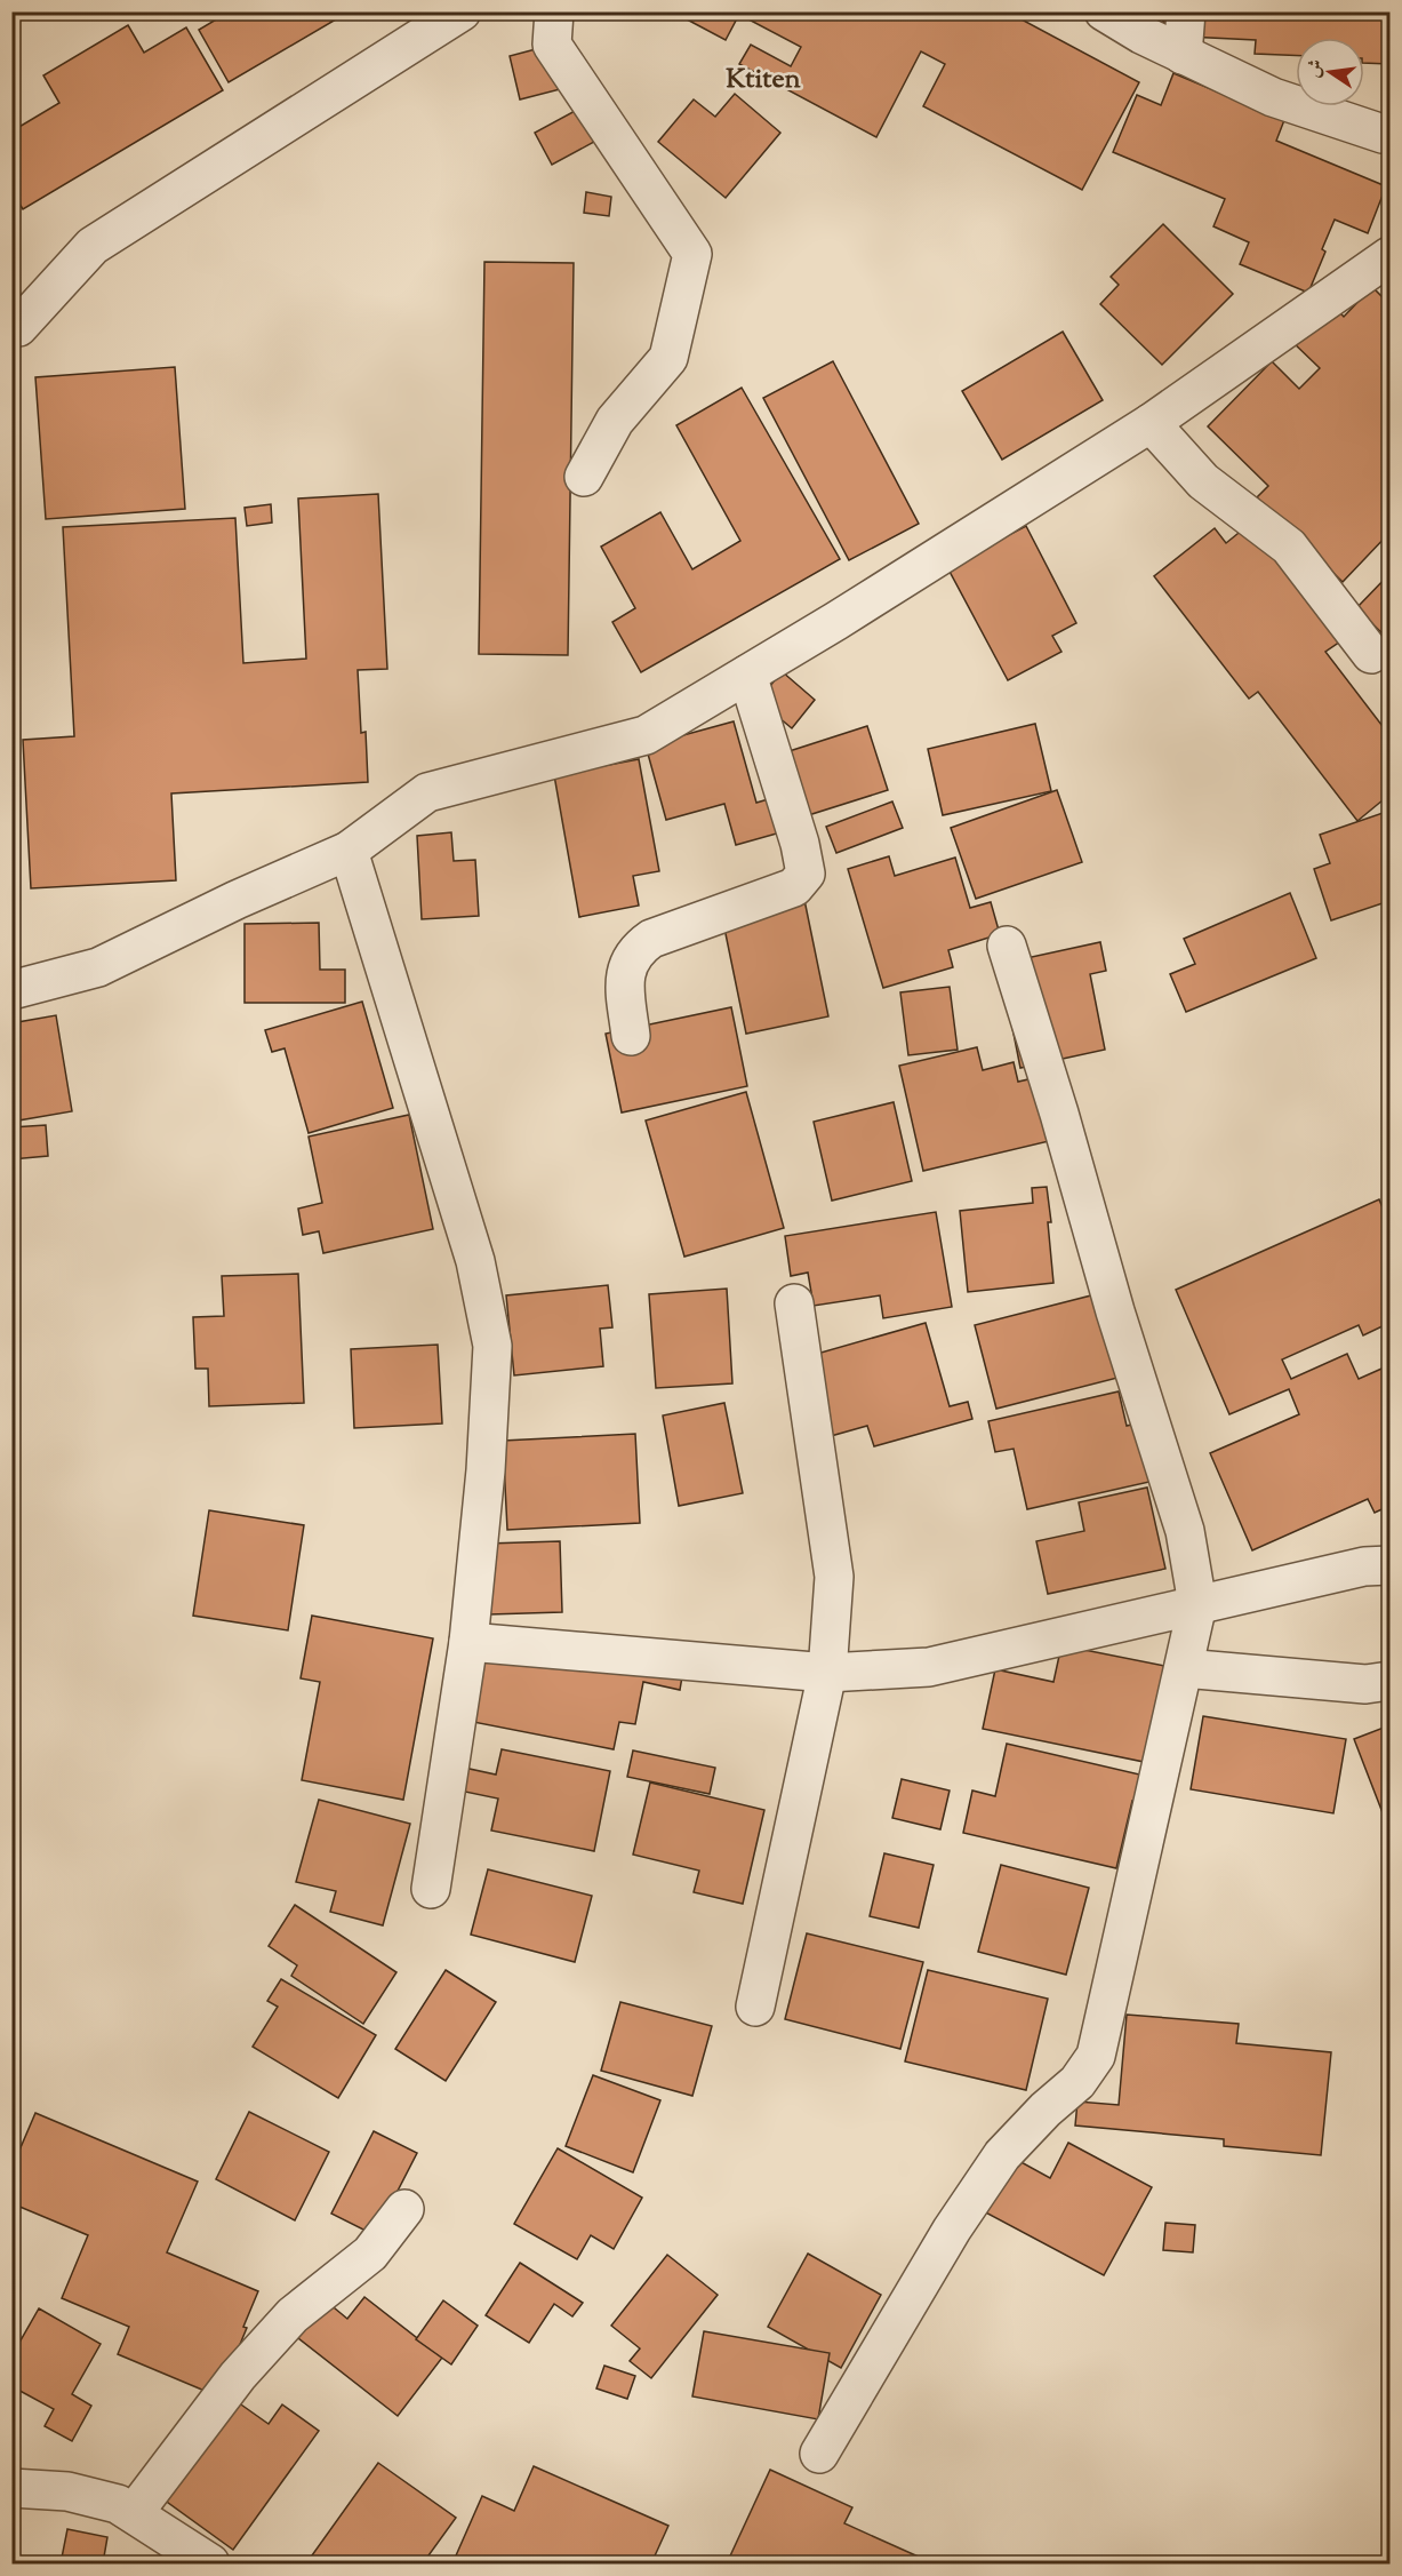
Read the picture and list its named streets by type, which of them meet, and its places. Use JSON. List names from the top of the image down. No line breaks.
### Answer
{"districts":["Ktiten"],"north":"left"}
